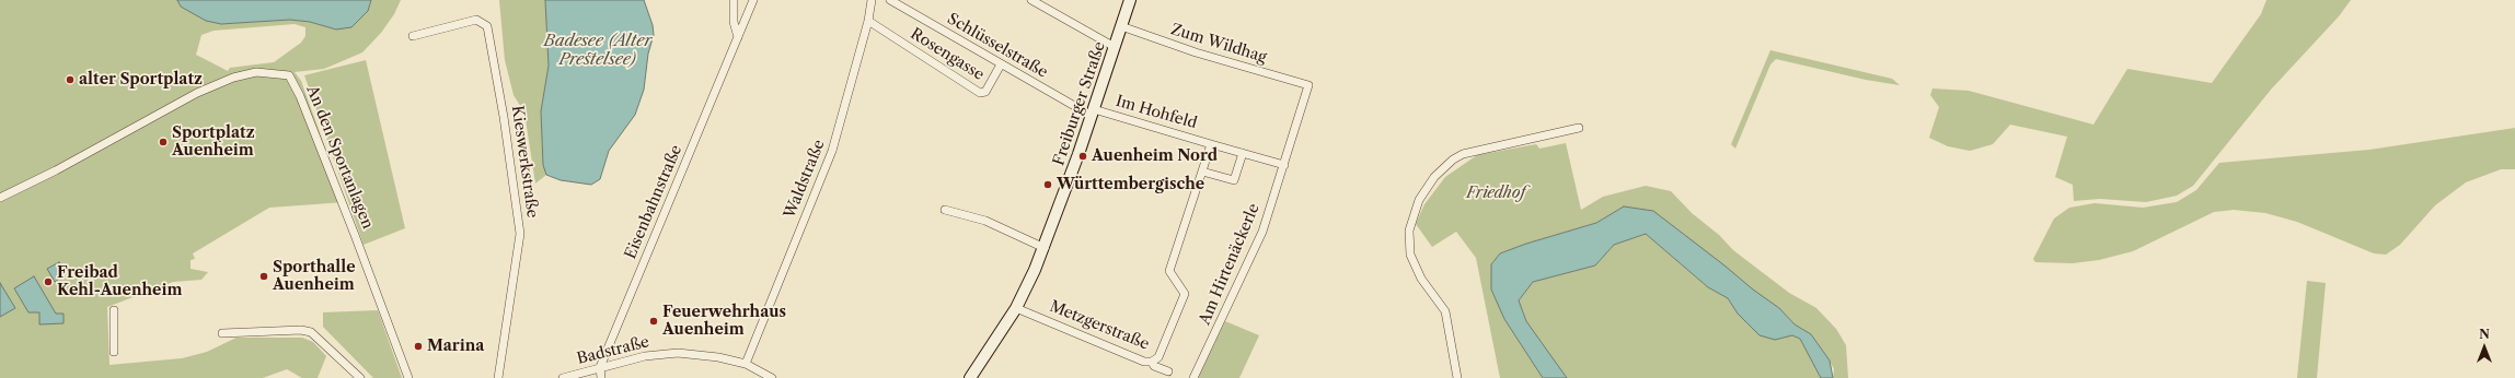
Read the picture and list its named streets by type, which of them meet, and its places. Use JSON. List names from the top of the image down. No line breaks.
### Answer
{"streets":{"street":["Zum Wildhag","Schlüsselstraße","Rosengasse","Freiburger Straße","Im Hohfeld","An den Sportanlagen","Kieswerkstraße","Waldstraße","Eisenbahnstraße","Am Hirtenäckerle","Metzgerstraße","Badstraße"]},"crossings":[["Zum Wildhag","Freiburger Straße"],["Zum Wildhag","Am Hirtenäckerle"],["Schlüsselstraße","Rosengasse"],["Schlüsselstraße","Freiburger Straße"],["Schlüsselstraße","Im Hohfeld"],["Rosengasse","Waldstraße"],["Freiburger Straße","Im Hohfeld"],["Freiburger Straße","Metzgerstraße"],["Im Hohfeld","Am Hirtenäckerle"],["Im Hohfeld","Metzgerstraße"],["Waldstraße","Badstraße"],["Eisenbahnstraße","Badstraße"]],"water":["Badesee (Alter Prestelsee)"],"parks":["Friedhof"],"places":["alter Sportplatz","Sportplatz Auenheim","Auenheim Nord","Württembergische","Sporthalle Auenheim","Freibad Kehl-Auenheim","Feuerwehrhaus Auenheim","Marina"],"north":"top"}
